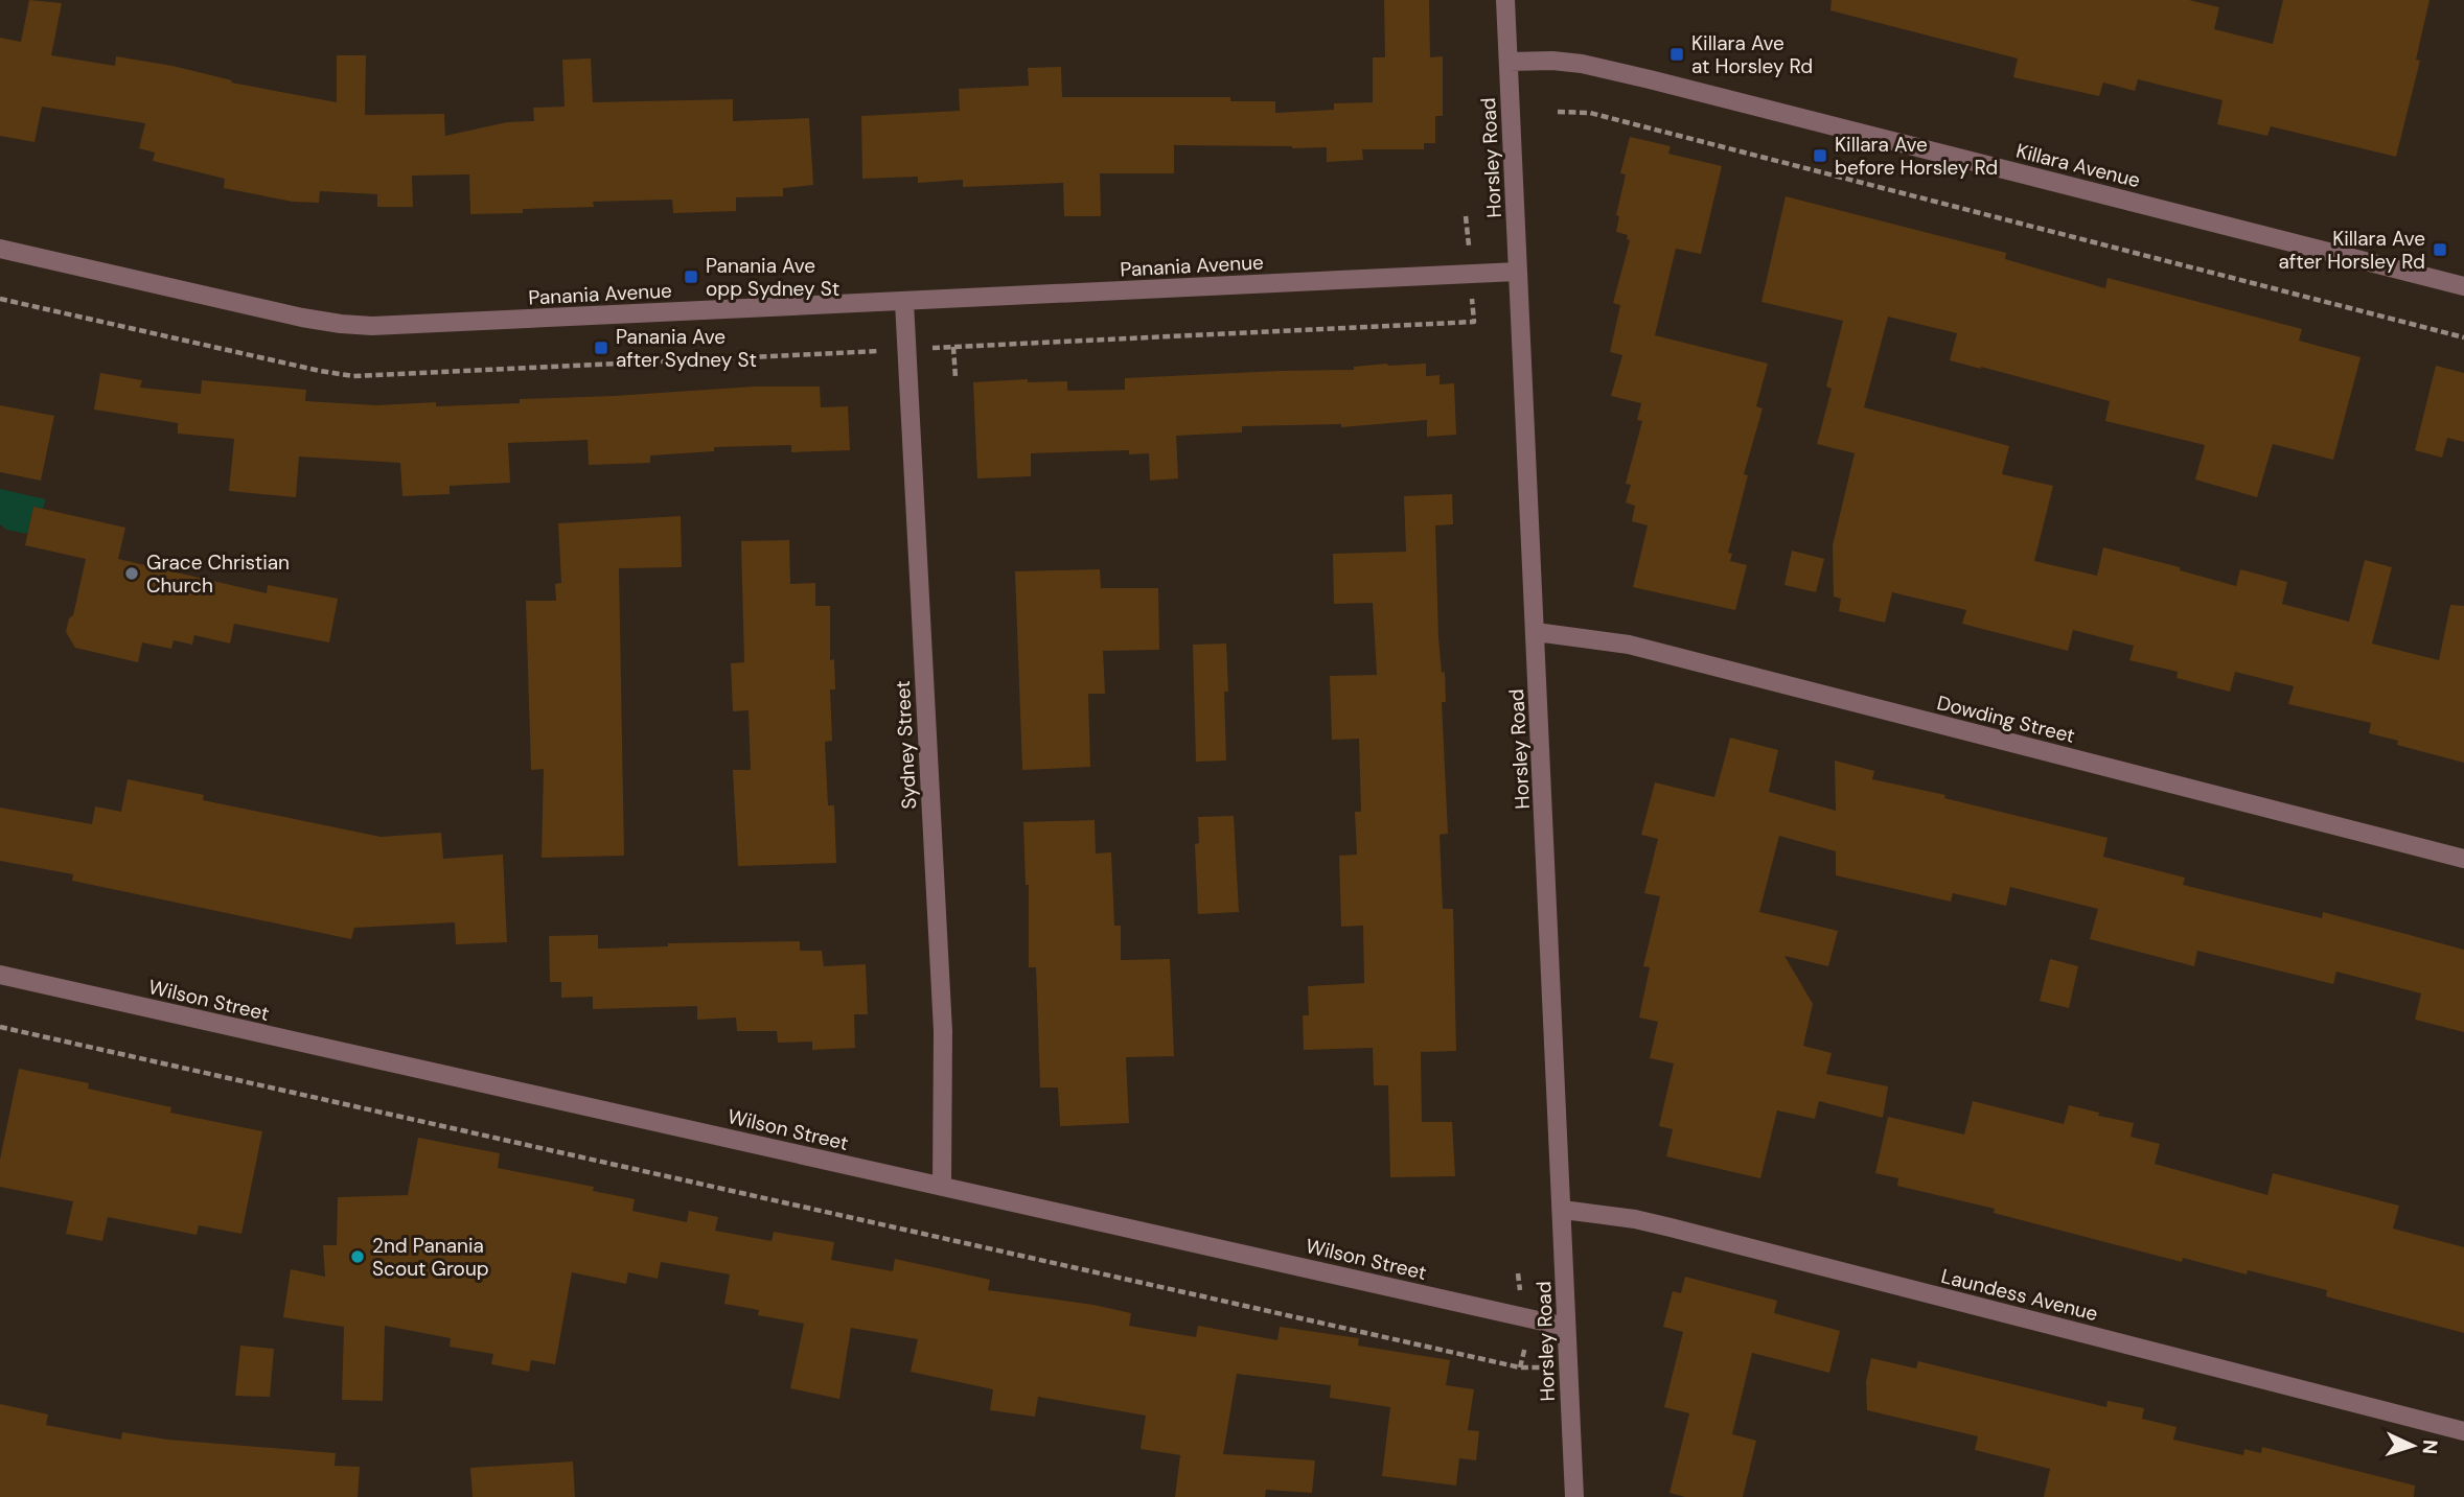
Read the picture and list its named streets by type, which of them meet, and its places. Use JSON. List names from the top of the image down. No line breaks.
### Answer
{"streets":{"street":["Horsley Road","Killara Avenue","Panania Avenue","Dowding Street","Sydney Street","Wilson Street","Laundess Avenue"]},"crossings":[["Horsley Road","Killara Avenue"],["Horsley Road","Panania Avenue"],["Horsley Road","Dowding Street"],["Horsley Road","Wilson Street"],["Horsley Road","Laundess Avenue"],["Panania Avenue","Sydney Street"],["Sydney Street","Wilson Street"]],"places":{"transit":["Killara Ave at Horsley Rd","Killara Ave before Horsley Rd","Killara Ave after Horsley Rd","Panania Ave opp Sydney St","Panania Ave after Sydney St"],"other":["Grace Christian Church","2nd Panania Scout Group"]},"north":"right"}
